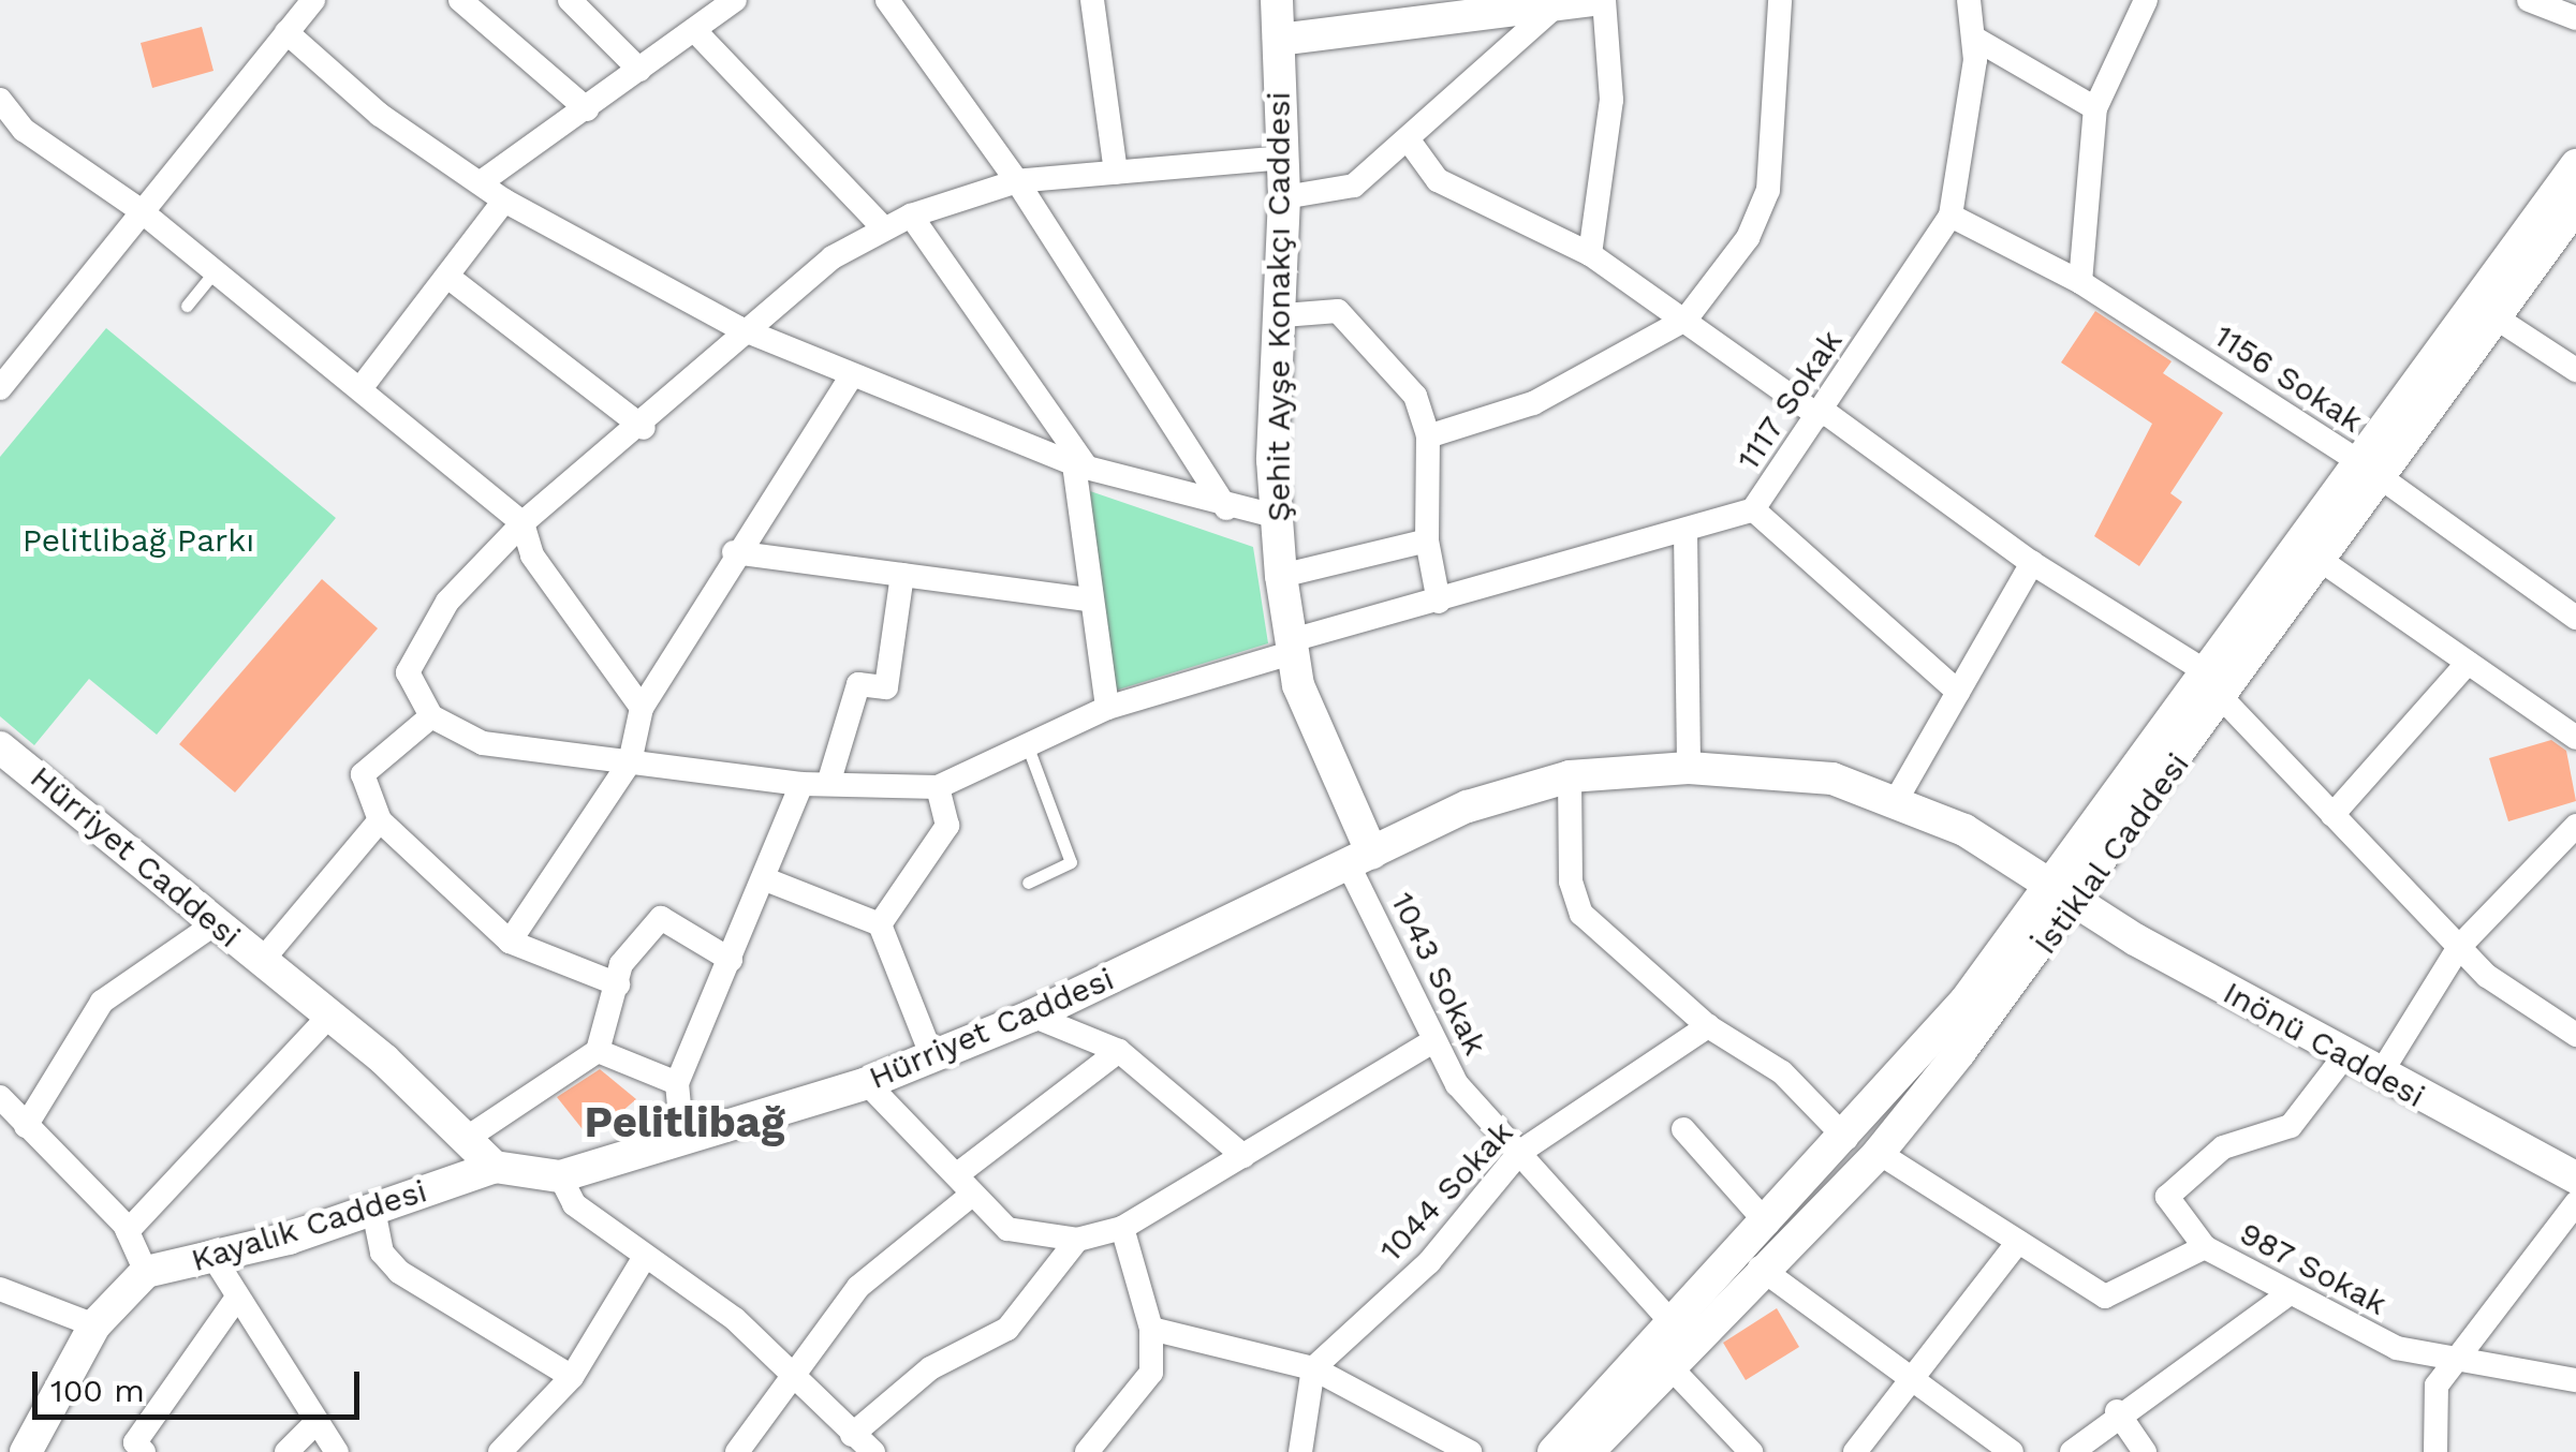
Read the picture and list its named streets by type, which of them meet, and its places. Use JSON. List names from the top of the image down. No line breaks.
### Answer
{"streets":{"street":["Şehit Ayşe Konakçı Caddesi","1156 Sokak","1117 Sokak","İstiklal Caddesi","Hürriyet Caddesi","1043 Sokak","Inönü Caddesi","1044 Sokak","Kayalık Caddesi","987 Sokak"]},"crossings":[["Şehit Ayşe Konakçı Caddesi","1117 Sokak"],["Şehit Ayşe Konakçı Caddesi","Hürriyet Caddesi"],["Şehit Ayşe Konakçı Caddesi","1043 Sokak"],["1156 Sokak","1117 Sokak"],["1156 Sokak","İstiklal Caddesi"],["İstiklal Caddesi","Hürriyet Caddesi"],["İstiklal Caddesi","1043 Sokak"],["İstiklal Caddesi","Inönü Caddesi"],["İstiklal Caddesi","987 Sokak"],["Hürriyet Caddesi","1043 Sokak"],["Hürriyet Caddesi","Inönü Caddesi"],["Hürriyet Caddesi","Kayalık Caddesi"],["1043 Sokak","1044 Sokak"]],"districts":["Pelitlibağ"],"parks":["Pelitlibağ Parkı"],"scale_bar":"100 m"}
